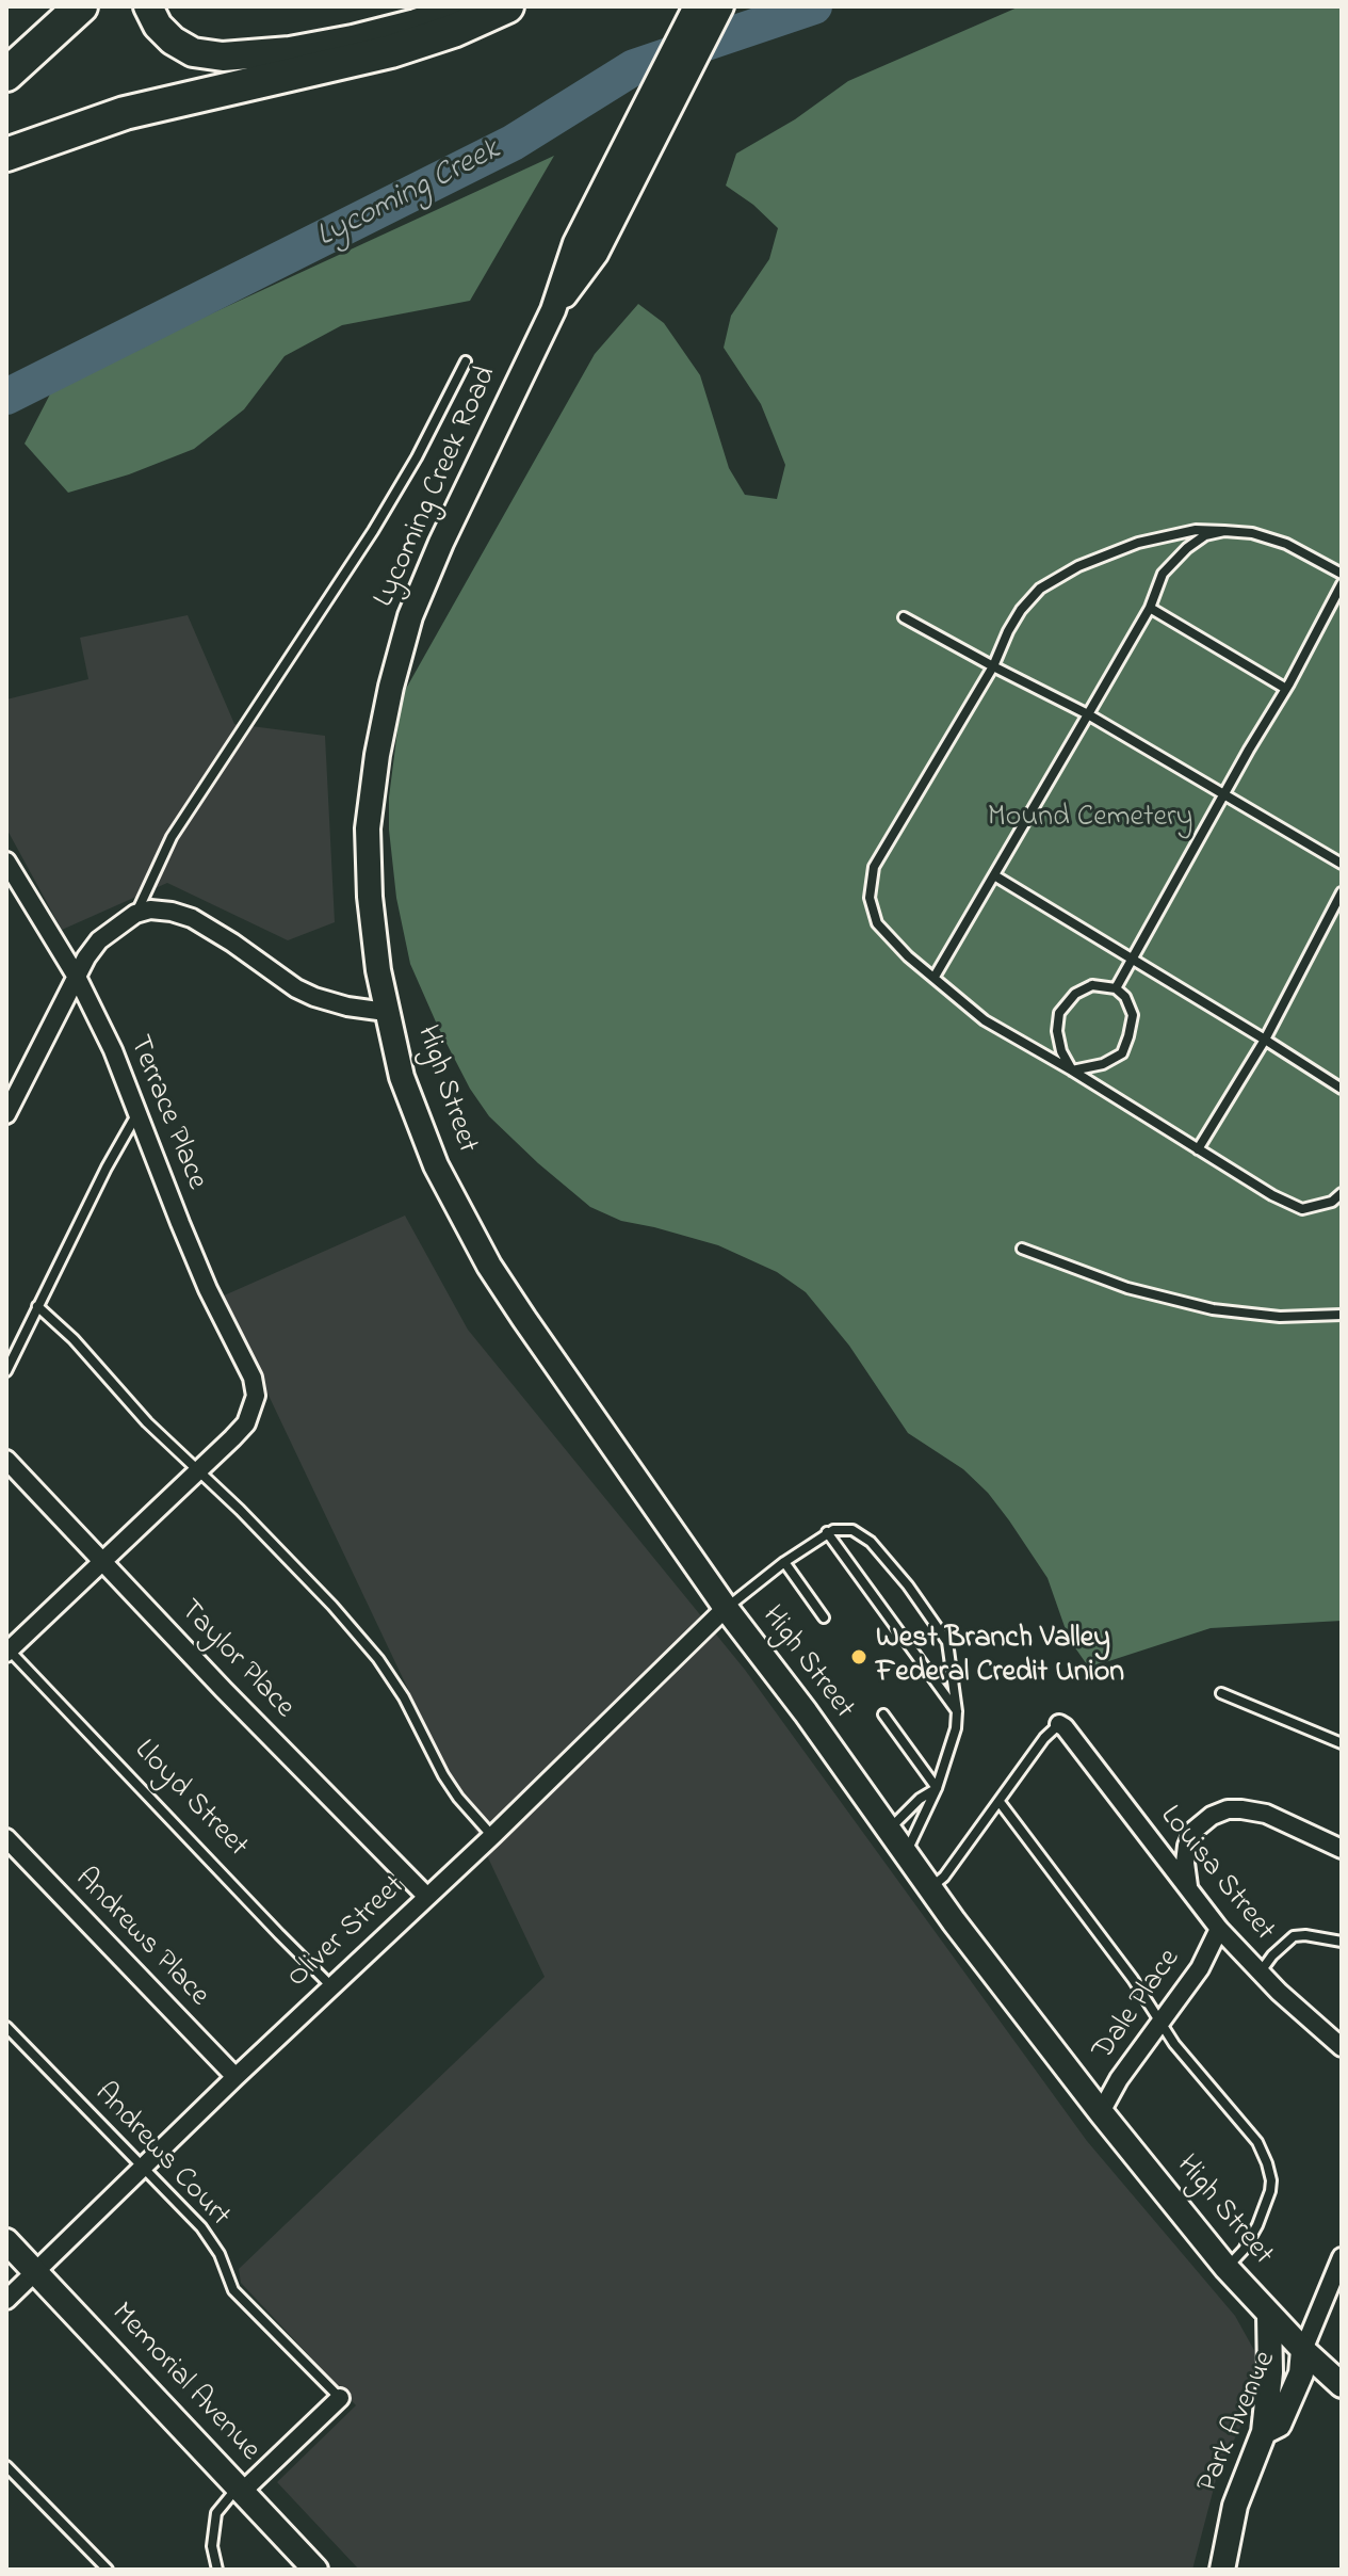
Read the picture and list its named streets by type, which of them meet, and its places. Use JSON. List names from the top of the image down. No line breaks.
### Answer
{"streets":{"main road":["Lycoming Creek Road","High Street","Memorial Avenue","Park Avenue"],"street":["Terrace Place","Taylor Place","Lloyd Street","Louisa Street","Oliver Street","Andrews Place","Dale Place"],"lane":["Andrews Court"]},"crossings":[["Lycoming Creek Road","High Street"],["High Street","Oliver Street"],["High Street","Dale Place"],["High Street","Park Avenue"],["Terrace Place","Lloyd Street"],["Taylor Place","Lloyd Street"],["Taylor Place","Oliver Street"],["Lloyd Street","Oliver Street"],["Louisa Street","Dale Place"],["Oliver Street","Andrews Place"],["Oliver Street","Andrews Court"],["Oliver Street","Memorial Avenue"]],"water":["Lycoming Creek"],"parks":["Mound Cemetery"],"places":["West Branch Valley Federal Credit Union"]}
